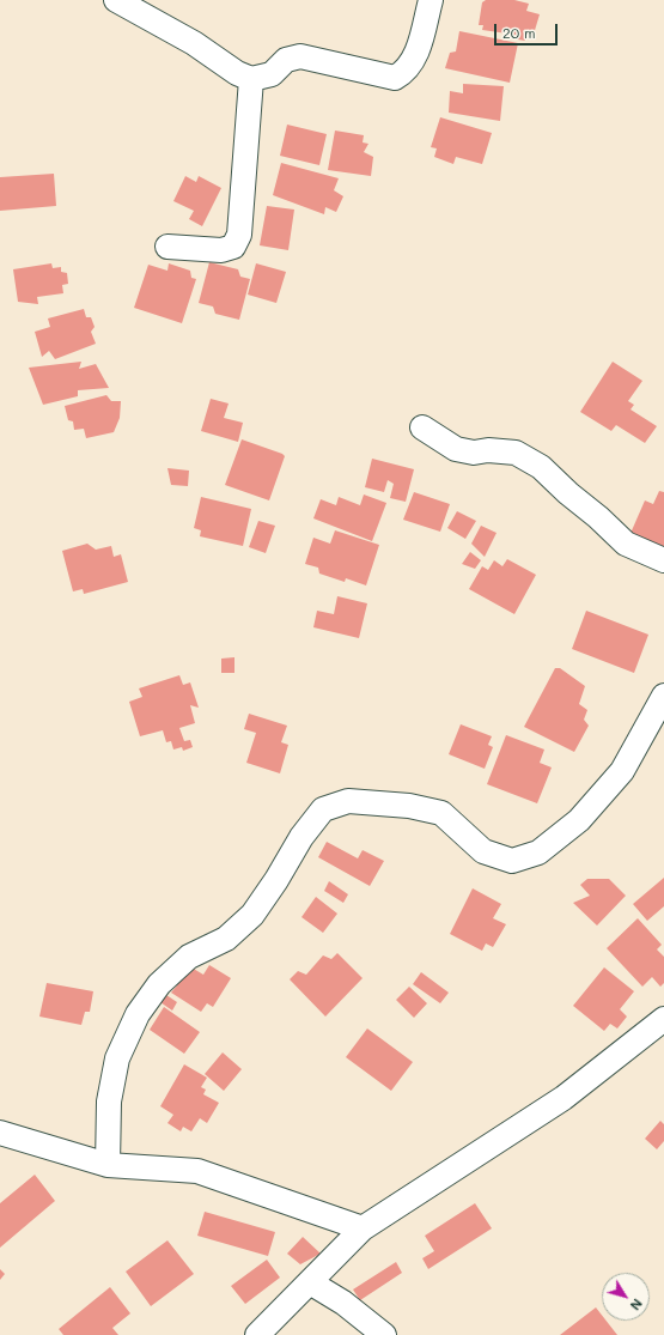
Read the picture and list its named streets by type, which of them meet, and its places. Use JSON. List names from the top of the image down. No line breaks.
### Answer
{"scale_bar":"20 m","north":"bottom right"}
